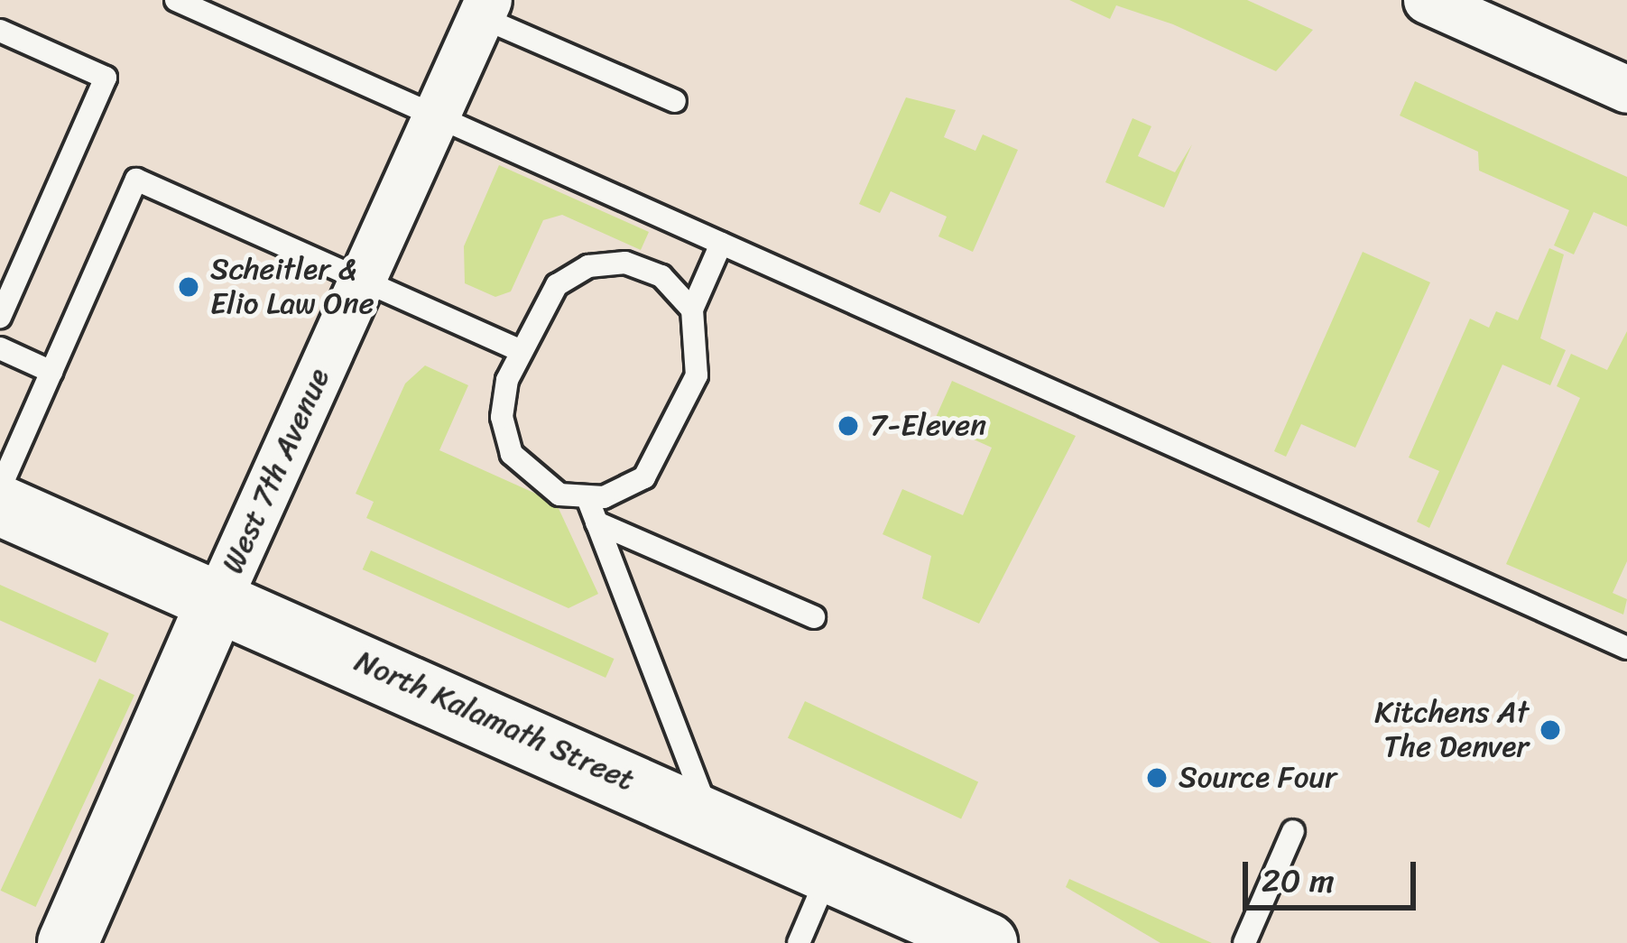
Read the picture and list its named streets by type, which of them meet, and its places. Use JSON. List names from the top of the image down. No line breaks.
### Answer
{"streets":{"main road":["West 7th Avenue","North Kalamath Street"]},"crossings":[["West 7th Avenue","North Kalamath Street"]],"places":["Scheitler & Elio Law One","7-Eleven","Kitchens At The Denver","Source Four"],"scale_bar":"20 m"}
